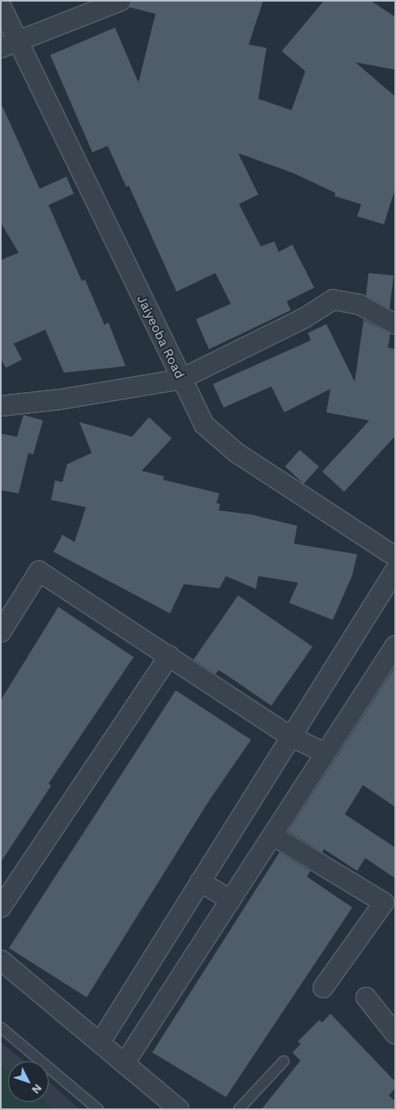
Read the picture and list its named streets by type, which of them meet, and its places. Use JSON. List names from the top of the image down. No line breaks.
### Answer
{"streets":{"street":["Jaiyeoba Road"]},"north":"bottom right"}
